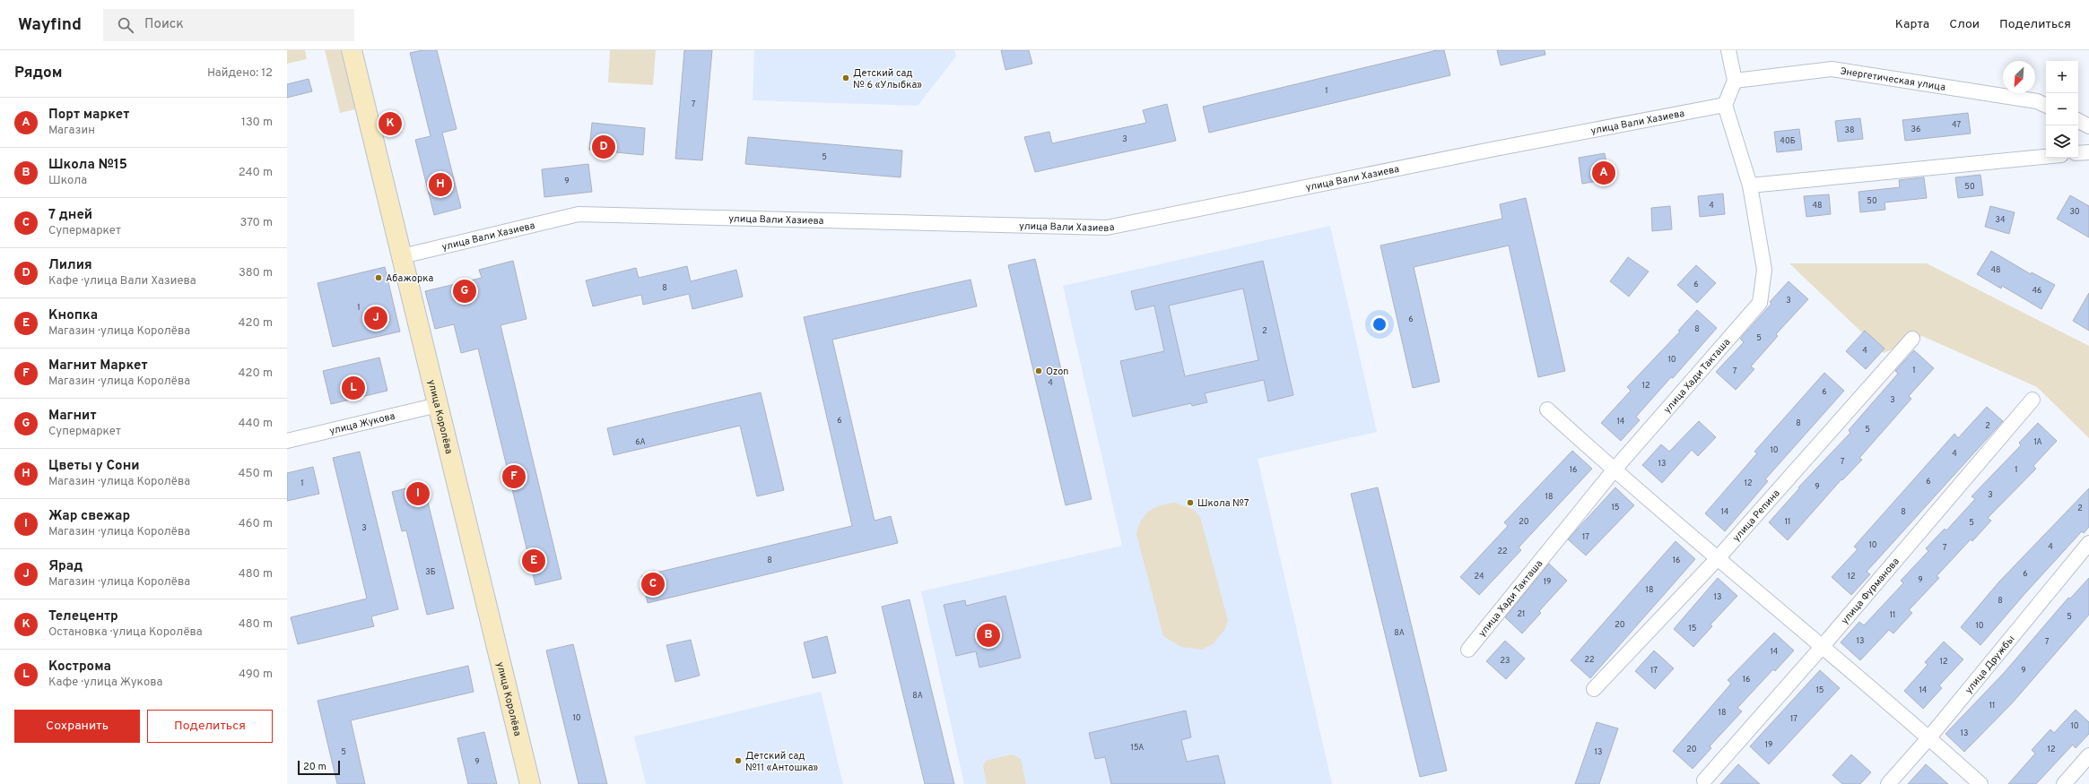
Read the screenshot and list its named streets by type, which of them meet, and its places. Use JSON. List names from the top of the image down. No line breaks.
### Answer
{"streets":{"street":["Энергетическая улица","улица Вали Хазиева","улица Хади Такташа","улица Королёва","улица Жукова","улица Репина","улица Фурманова","улица Дружбы"]},"crossings":[["улица Вали Хазиева","улица Хади Такташа"],["улица Вали Хазиева","улица Королёва"],["улица Королёва","улица Жукова"]],"places":["Детский сад № 6 «Улыбка»","Абажорка","Ozon","Школа №7","Детский сад №11 «Антошка»"],"house_numbers":["1","7","47","36","38","3","40Б","5","9","50","50","4","48","30","34","48","6","8","46","3","1","6","8","2","5","4","10","1","7","4","12","6","3","6","14","8","2","5","6А","1А","10","4","7","13","16","1","6","1","12","9","3","18","15","2","14","8","20","11","5","3","17","10","4","7","22","8","16","3Б","6","24","12","9","19","18","13","8","21","11","5","20","10","15","8А","13","7","14","22","23","12","17","9","16","15","14","8А","11","18","10","17","10","13","19","15А","20","12","5","13","9"],"scale_bar":"20 m","north":"bottom left","page":{"header":"Wayfind","search":"Поиск","nav":["Карта","Слои","Поделиться"],"heading":["Рядом","Найдено: 12"],"map_buttons":["+","−"],"list":[{"mark":"A","name":"Порт маркет","note":"Магазин","value":"130 m"},{"mark":"B","name":"Школа №15","note":"Школа","value":"240 m"},{"mark":"C","name":"7 дней","note":"Супермаркет","value":"370 m"},{"mark":"D","name":"Лилия","note":"Кафе · улица Вали Хазиева","value":"380 m"},{"mark":"E","name":"Кнопка","note":"Магазин · улица Королёва","value":"420 m"},{"mark":"F","name":"Магнит Маркет","note":"Магазин · улица Королёва","value":"420 m"},{"mark":"G","name":"Магнит","note":"Супермаркет","value":"440 m"},{"mark":"H","name":"Цветы у Сони","note":"Магазин · улица Королёва","value":"450 m"},{"mark":"I","name":"Жар свежар","note":"Магазин · улица Королёва","value":"460 m"},{"mark":"J","name":"Ярад","note":"Магазин · улица Королёва","value":"480 m"},{"mark":"K","name":"Телецентр","note":"Остановка · улица Королёва","value":"480 m"},{"mark":"L","name":"Кострома","note":"Кафе · улица Жукова","value":"490 m"}],"pins":["K","D","A","H","G","J","L","F","I","E","C","B"],"buttons":["Сохранить","Поделиться"],"scale":"20 m"}}
